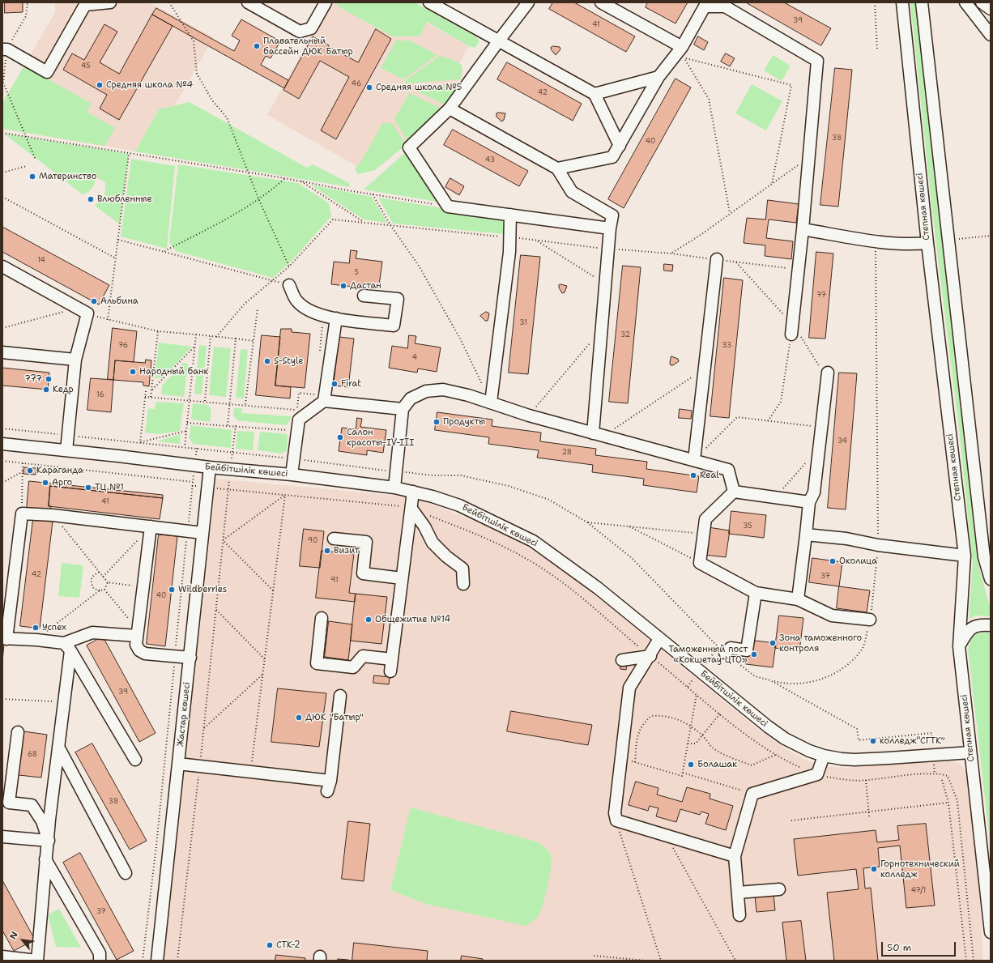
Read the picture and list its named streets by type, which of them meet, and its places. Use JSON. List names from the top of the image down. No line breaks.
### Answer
{"streets":{"street":["Степная көшесі","Бейбітшілік көшесі","Жастар көшесі"]},"crossings":[["Степная көшесі","Бейбітшілік көшесі"],["Бейбітшілік көшесі","Жастар көшесі"]],"places":["Плавательный бассейн ДЮК Батыр","Средняя школа №4","Средняя школа №5","Материнство","Влюбленные","Дастан","Альбина","S-Style","Народный банк","777","Firat","Кедр","Продукты","Салон красоты-IV-III","Караганда","Real","Арго","ТЦ №1","Визит","Околица","Wildberries","Общежитие №14","Успех","Зона таможенного контроля","Таможенный пост «Кокшетау ЦТО»","ДЮК \"Батыр\"","колледж\"СГТК\"","Болашак","Горнотехнический колледж","СТК-2"],"house_numbers":["39","41","45","46","42","38","40","43","14","5","77","31","32","76","33","4","16","34","28","41","35","90","42","37","91","40","39","68","38","47/1","37"],"scale_bar":"50 m","north":"top left"}
